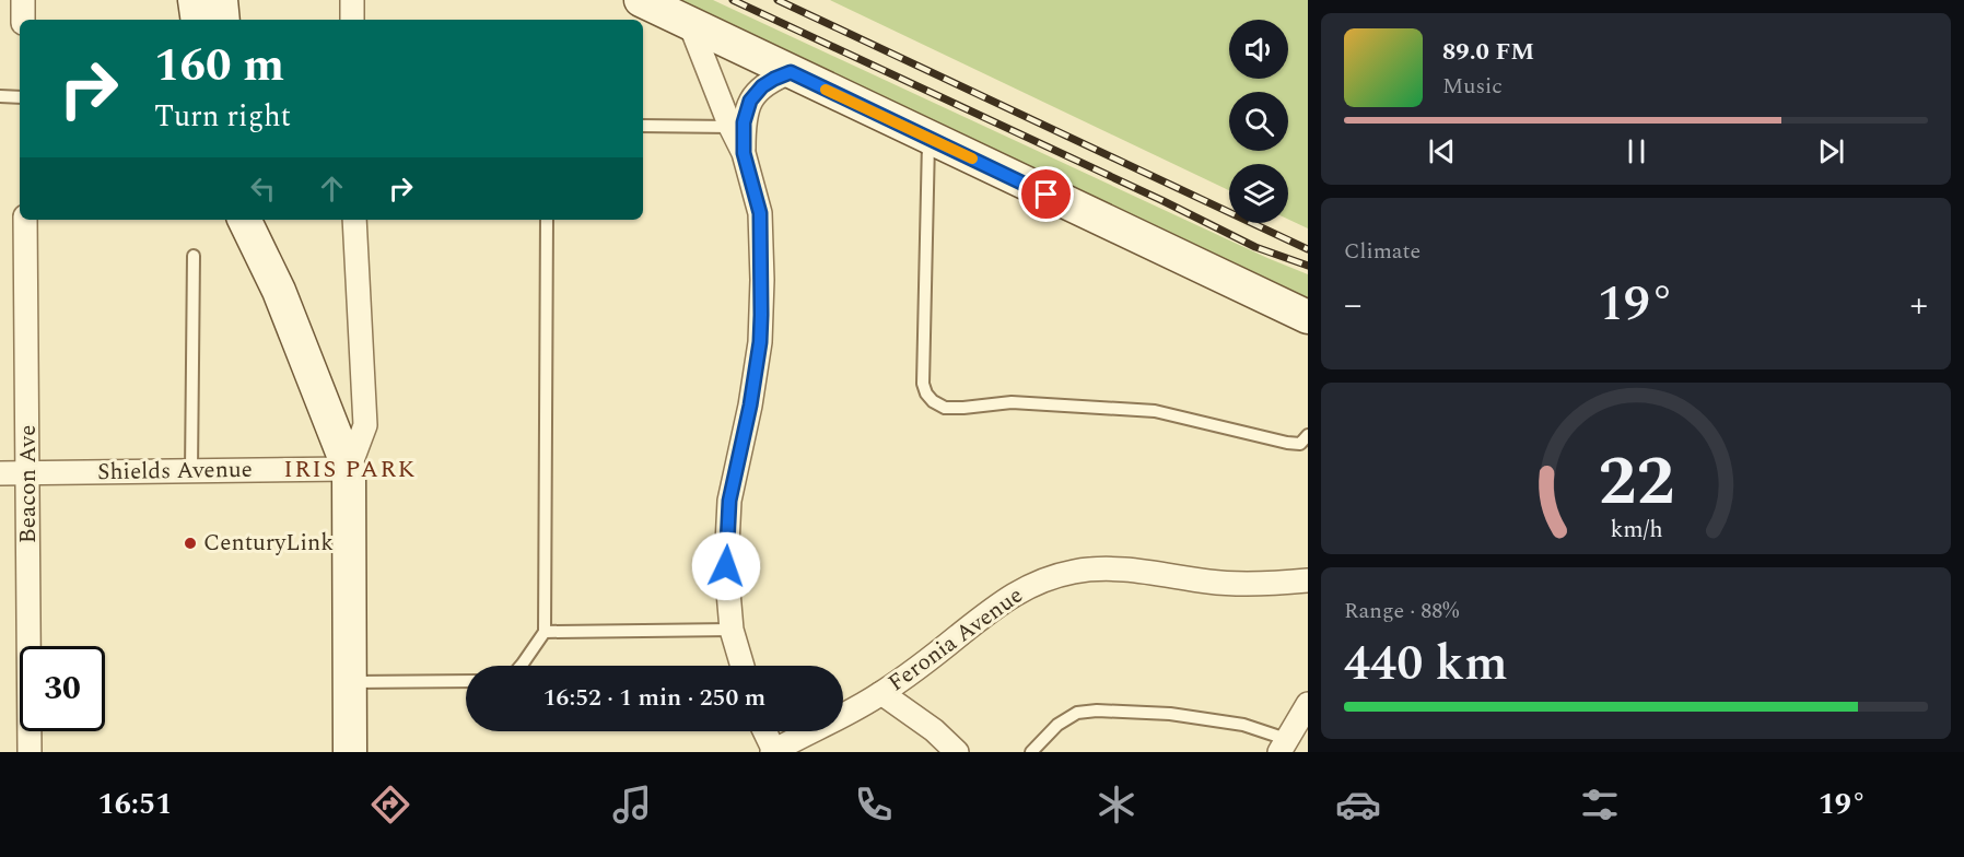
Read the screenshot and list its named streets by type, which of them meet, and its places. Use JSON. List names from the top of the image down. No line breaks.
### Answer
{"streets":{"street":["Shields Avenue","Beacon Ave","Feronia Avenue"]},"crossings":[["Shields Avenue","Beacon Ave"]],"districts":["IRIS PARK"],"places":["CenturyLink"],"page":{"turn":["160 m","Turn right"],"song":["89.0 FM","Music"],"tile":["Climate",["Range · 88%","440 km"]],"heat":["−","19°","+"],"limit":"30","trip":"16:52 · 1 min · 250 m","tabs":["16:51","19°"],"gauge":["22","km/h"]}}
